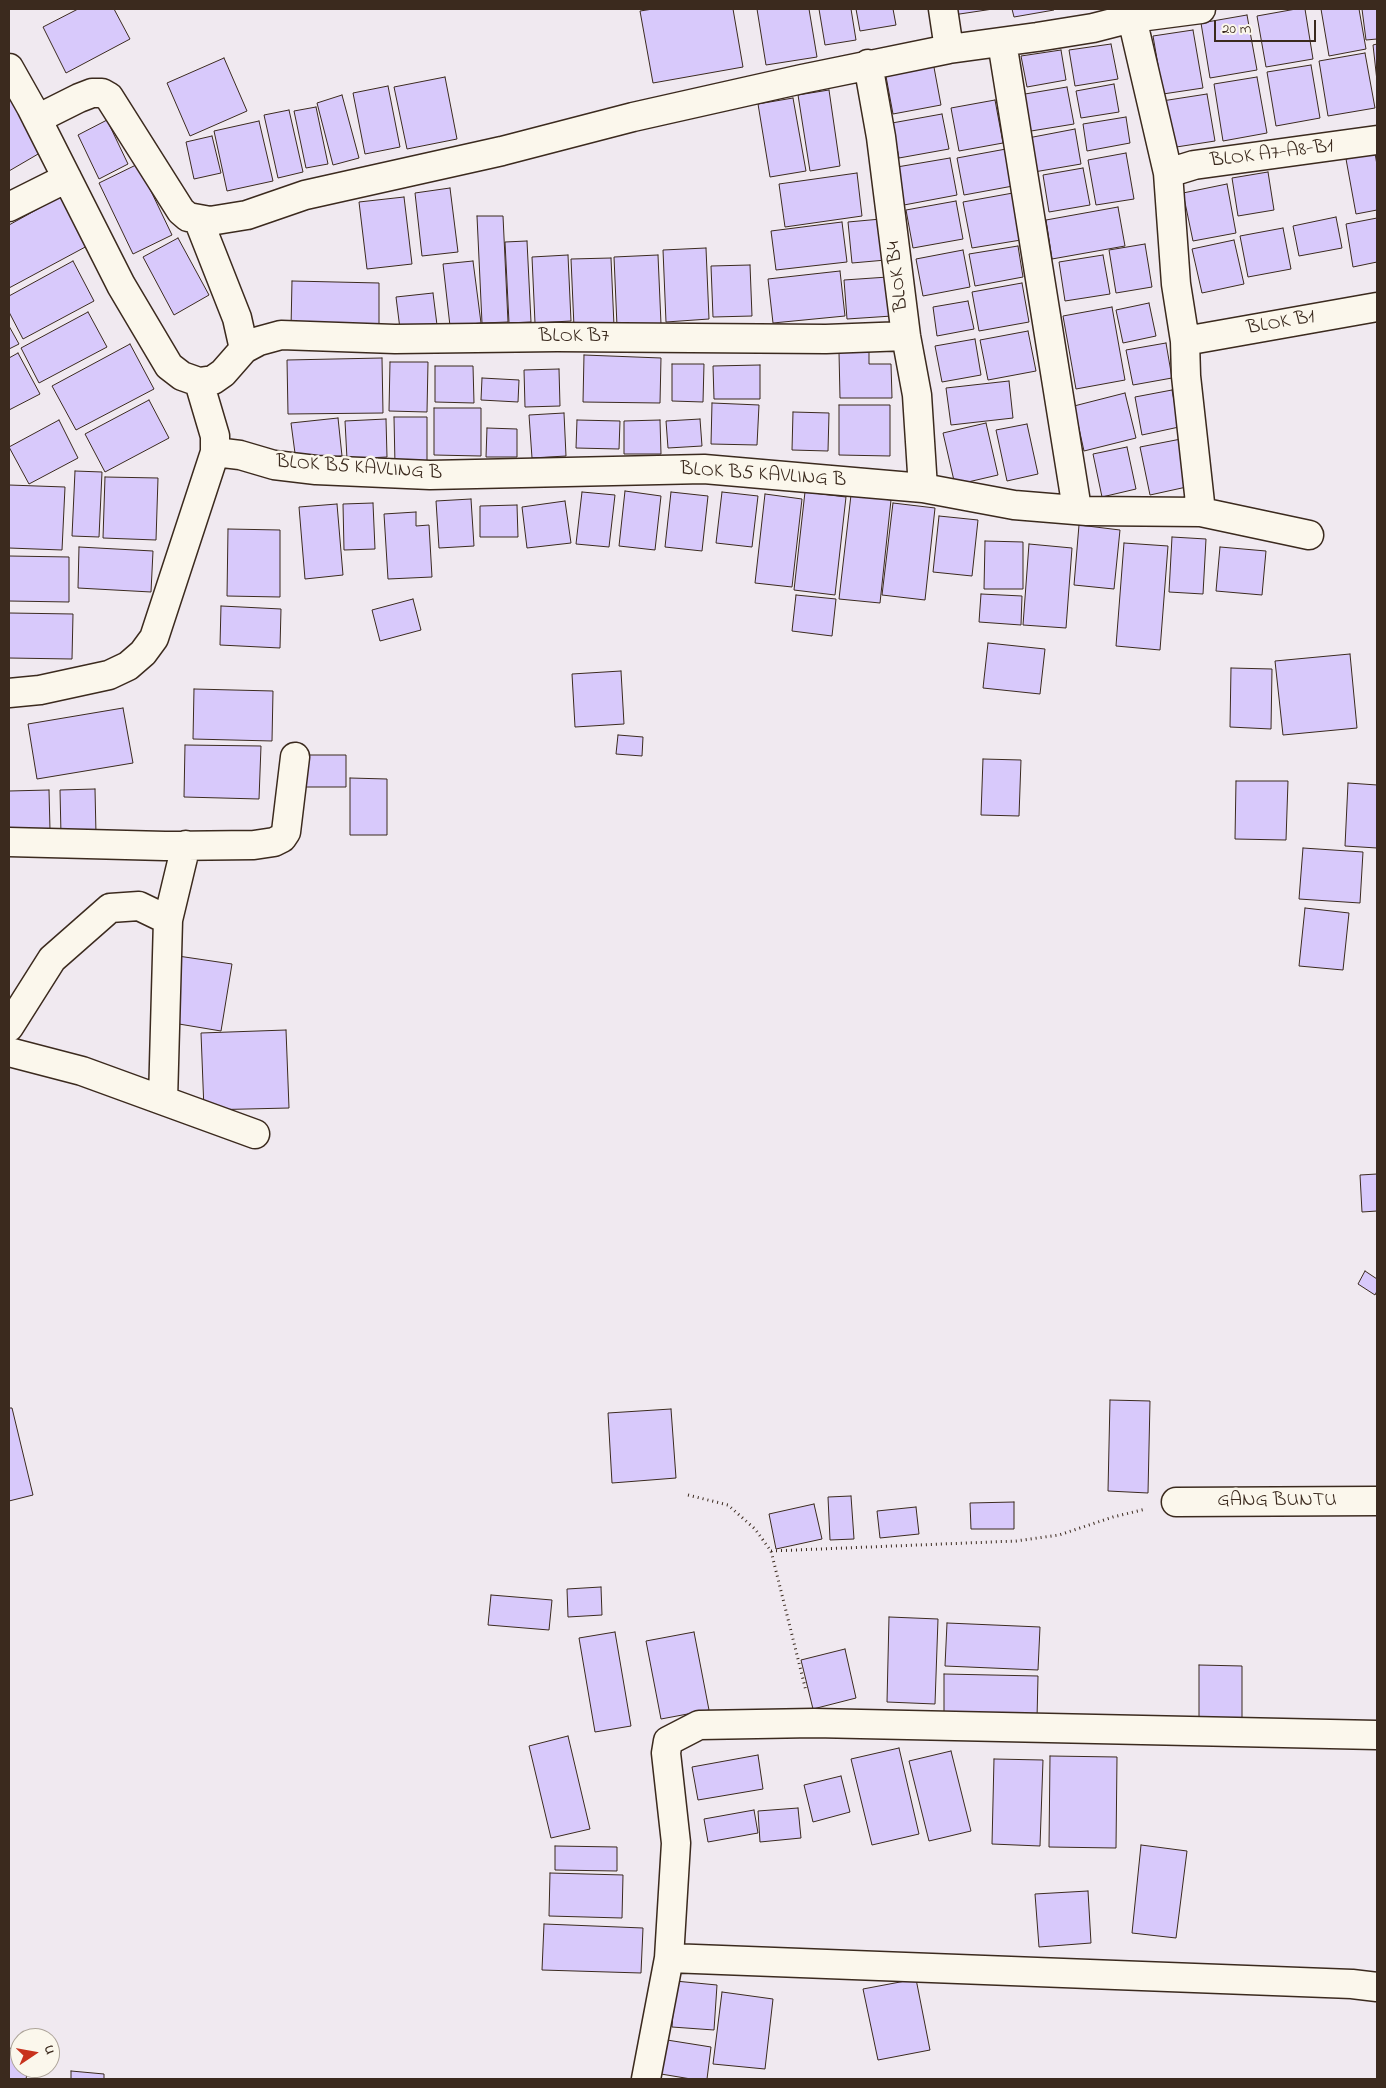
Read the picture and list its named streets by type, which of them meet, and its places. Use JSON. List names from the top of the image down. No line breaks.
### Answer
{"streets":{"street":["BLOK A7-A8-B1","BLOK B4","BLOK B1","BLOK B7","BLOK B5 KAVLING B","GANG BUNTU"]},"crossings":[["BLOK B4","BLOK B7"],["BLOK B4","BLOK B5 KAVLING B"]],"scale_bar":"20 m","north":"right"}
